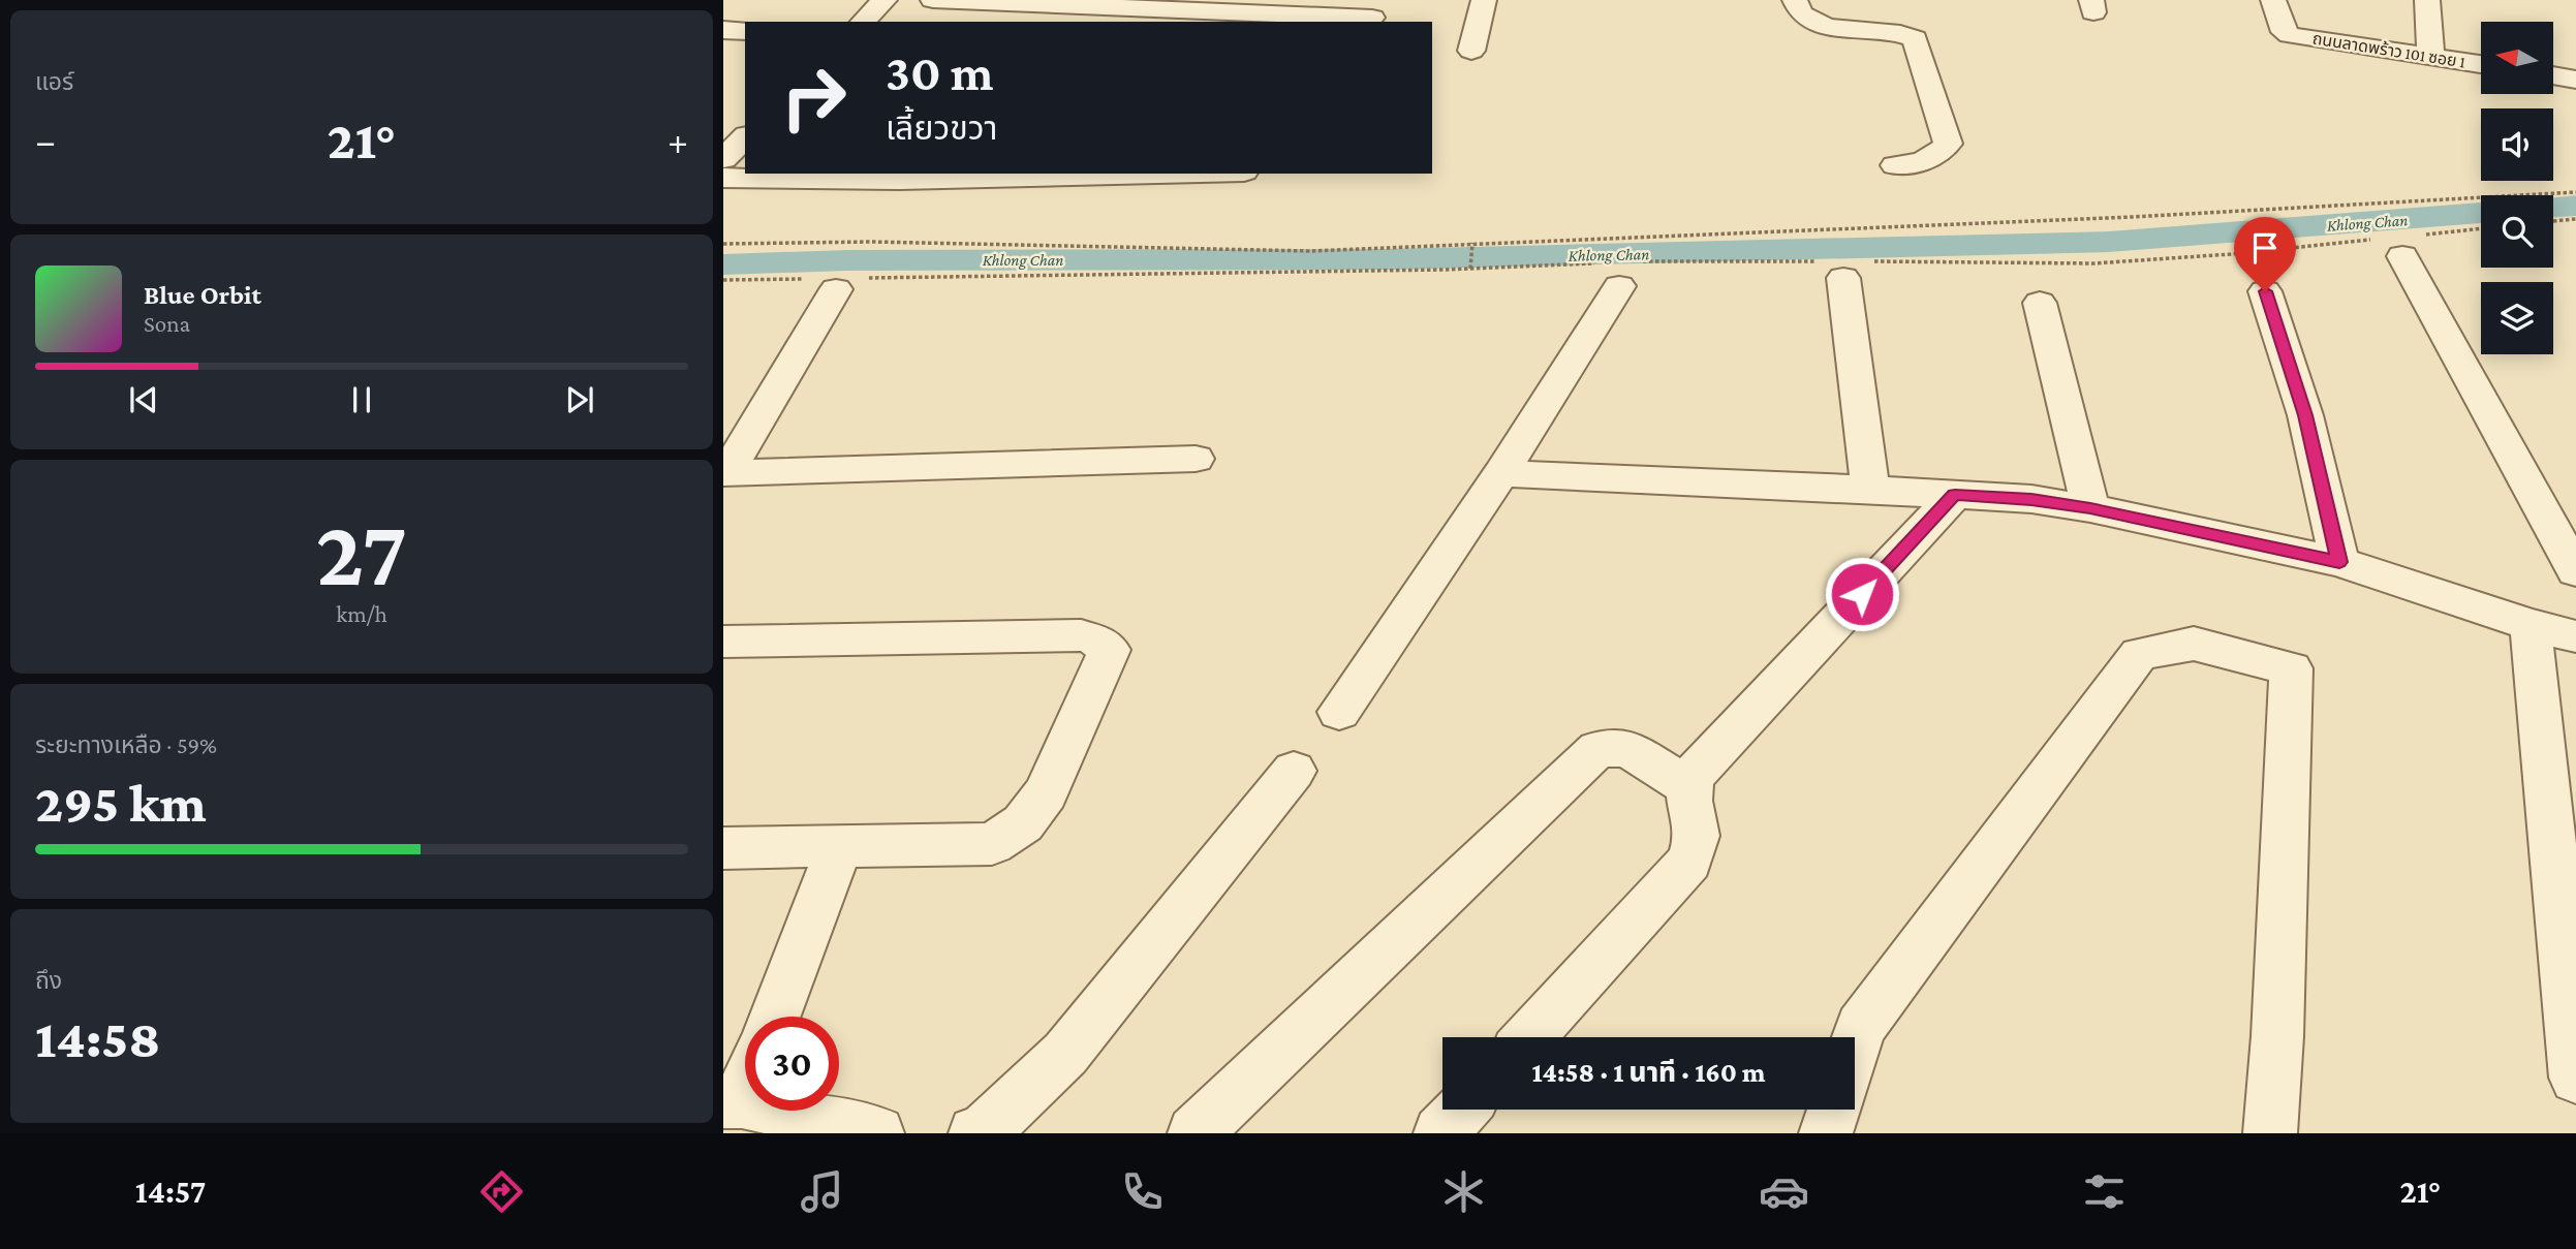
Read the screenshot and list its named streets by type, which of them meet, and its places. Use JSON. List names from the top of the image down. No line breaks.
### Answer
{"streets":{"street":["ถนนลาดพร้าว 101 ซอย 1"]},"water":["Khlong Chan"],"north":"left","page":{"tile":["แอร์",["27","km/h"],["ระยะทางเหลือ · 59%","295 km"],["ถึง","14:58"]],"turn":["30 m","เลี้ยวขวา"],"heat":["−","21°","+"],"song":["Blue Orbit","Sona"],"limit":"30","trip":"14:58 · 1 นาที · 160 m","tabs":["14:57","21°"]}}
